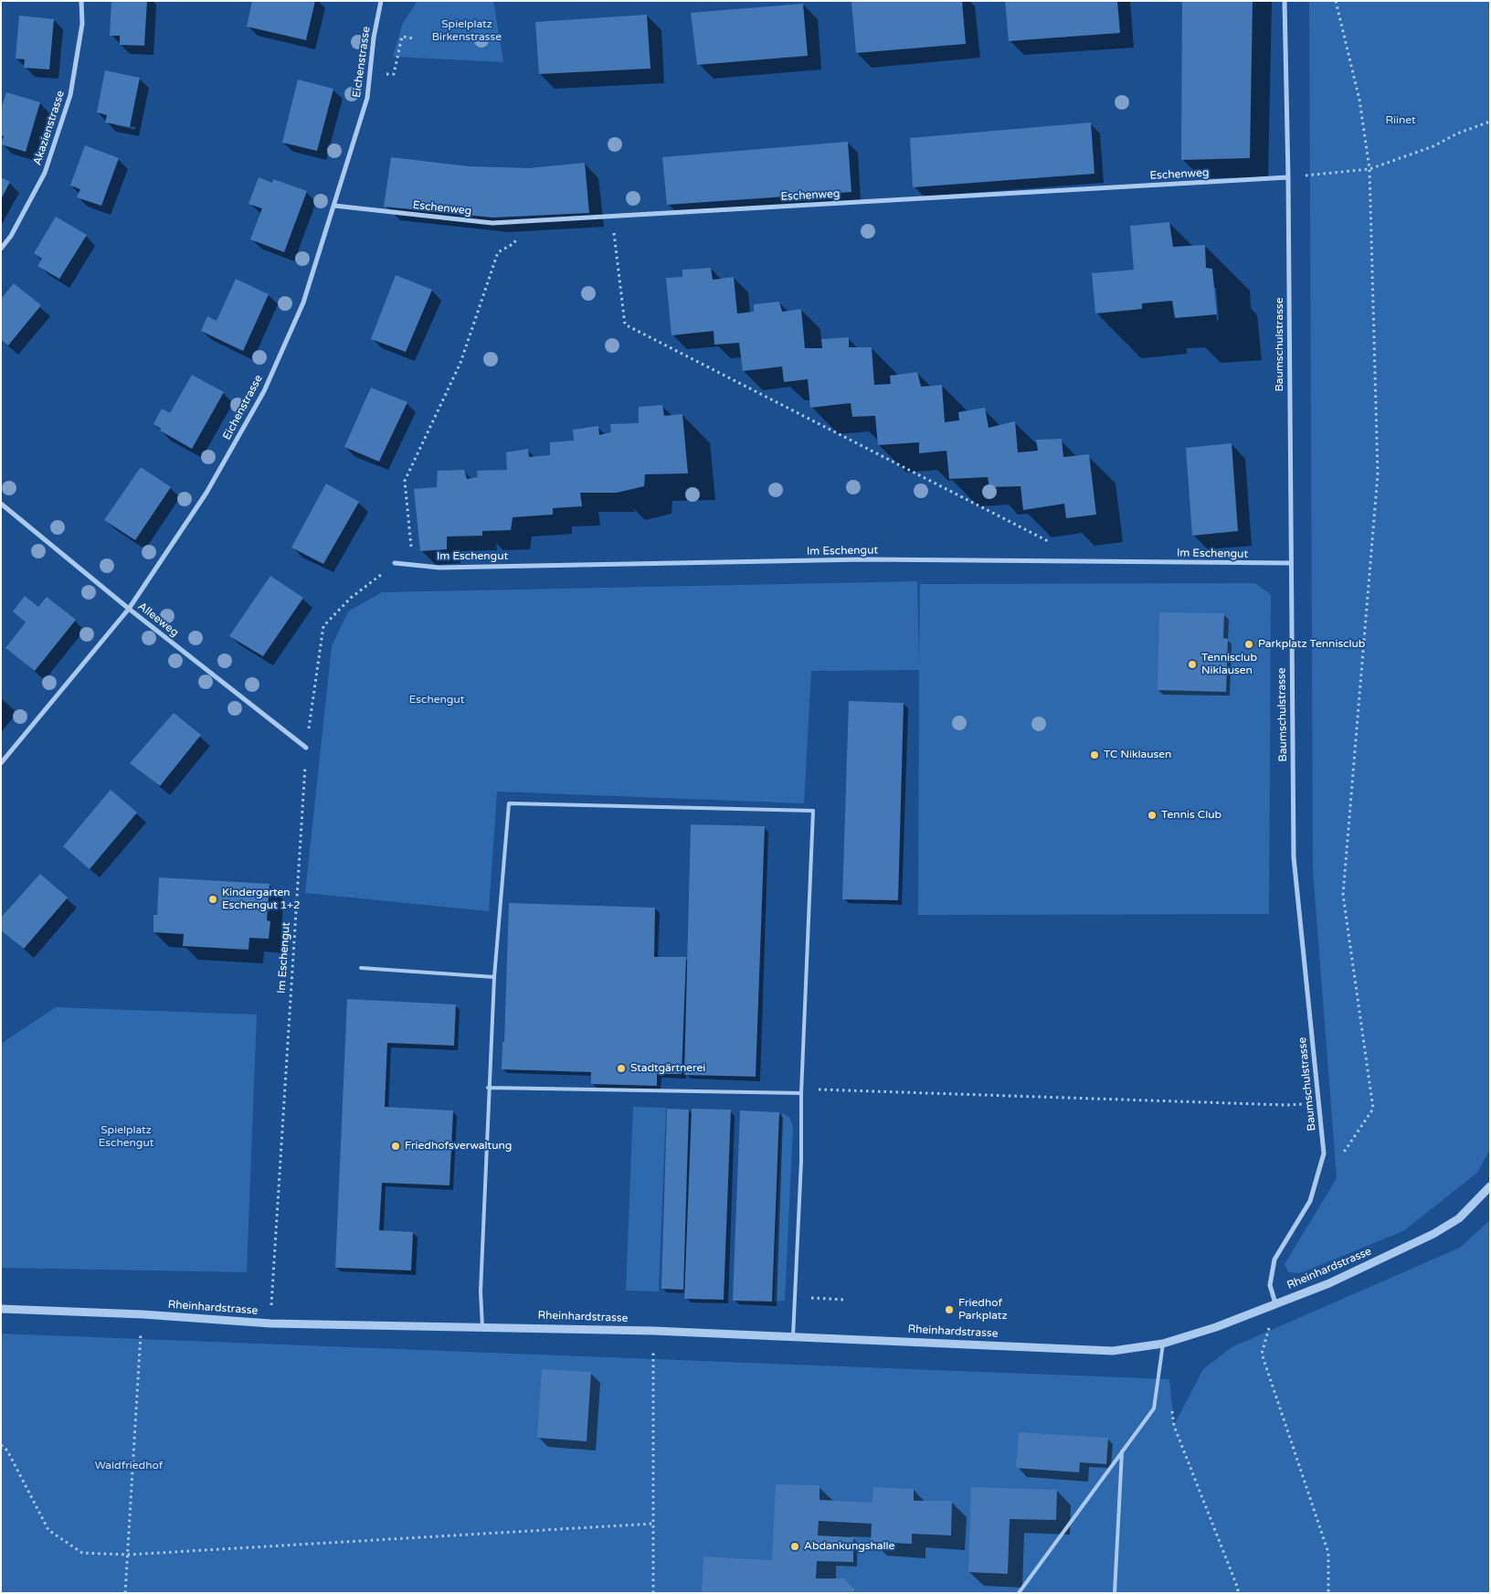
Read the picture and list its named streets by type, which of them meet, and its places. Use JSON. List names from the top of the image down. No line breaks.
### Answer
{"streets":{"street":["Eichenstrasse","Akazienstrasse","Eschenweg","Baumschulstrasse","Im Eschengut","Alleeweg","Rheinhardstrasse"]},"crossings":[["Eichenstrasse","Eschenweg"],["Eichenstrasse","Alleeweg"],["Eschenweg","Baumschulstrasse"],["Baumschulstrasse","Im Eschengut"],["Baumschulstrasse","Rheinhardstrasse"],["Im Eschengut","Alleeweg"],["Im Eschengut","Rheinhardstrasse"]],"parks":["Spielplatz Birkenstrasse","Riinet","Eschengut","Spielplatz Eschengut","Waldfriedhof"],"places":["Parkplatz Tennisclub","Tennisclub Niklausen","TC Niklausen","Tennis Club","Kindergarten Eschengut 1+2","Stadtgärtnerei","Friedhofsverwaltung","Friedhof Parkplatz","Abdankungshalle"]}
